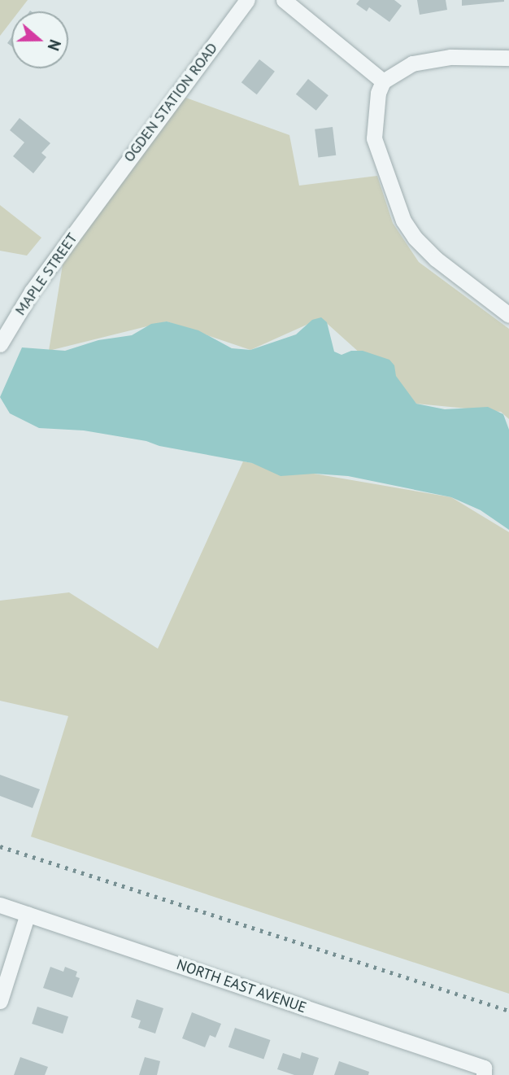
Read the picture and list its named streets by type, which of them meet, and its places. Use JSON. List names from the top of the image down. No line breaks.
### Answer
{"streets":{"street":["OGDEN STATION ROAD","MAPLE STREET","NORTH EAST AVENUE"]},"crossings":[["OGDEN STATION ROAD","MAPLE STREET"]],"north":"right"}
